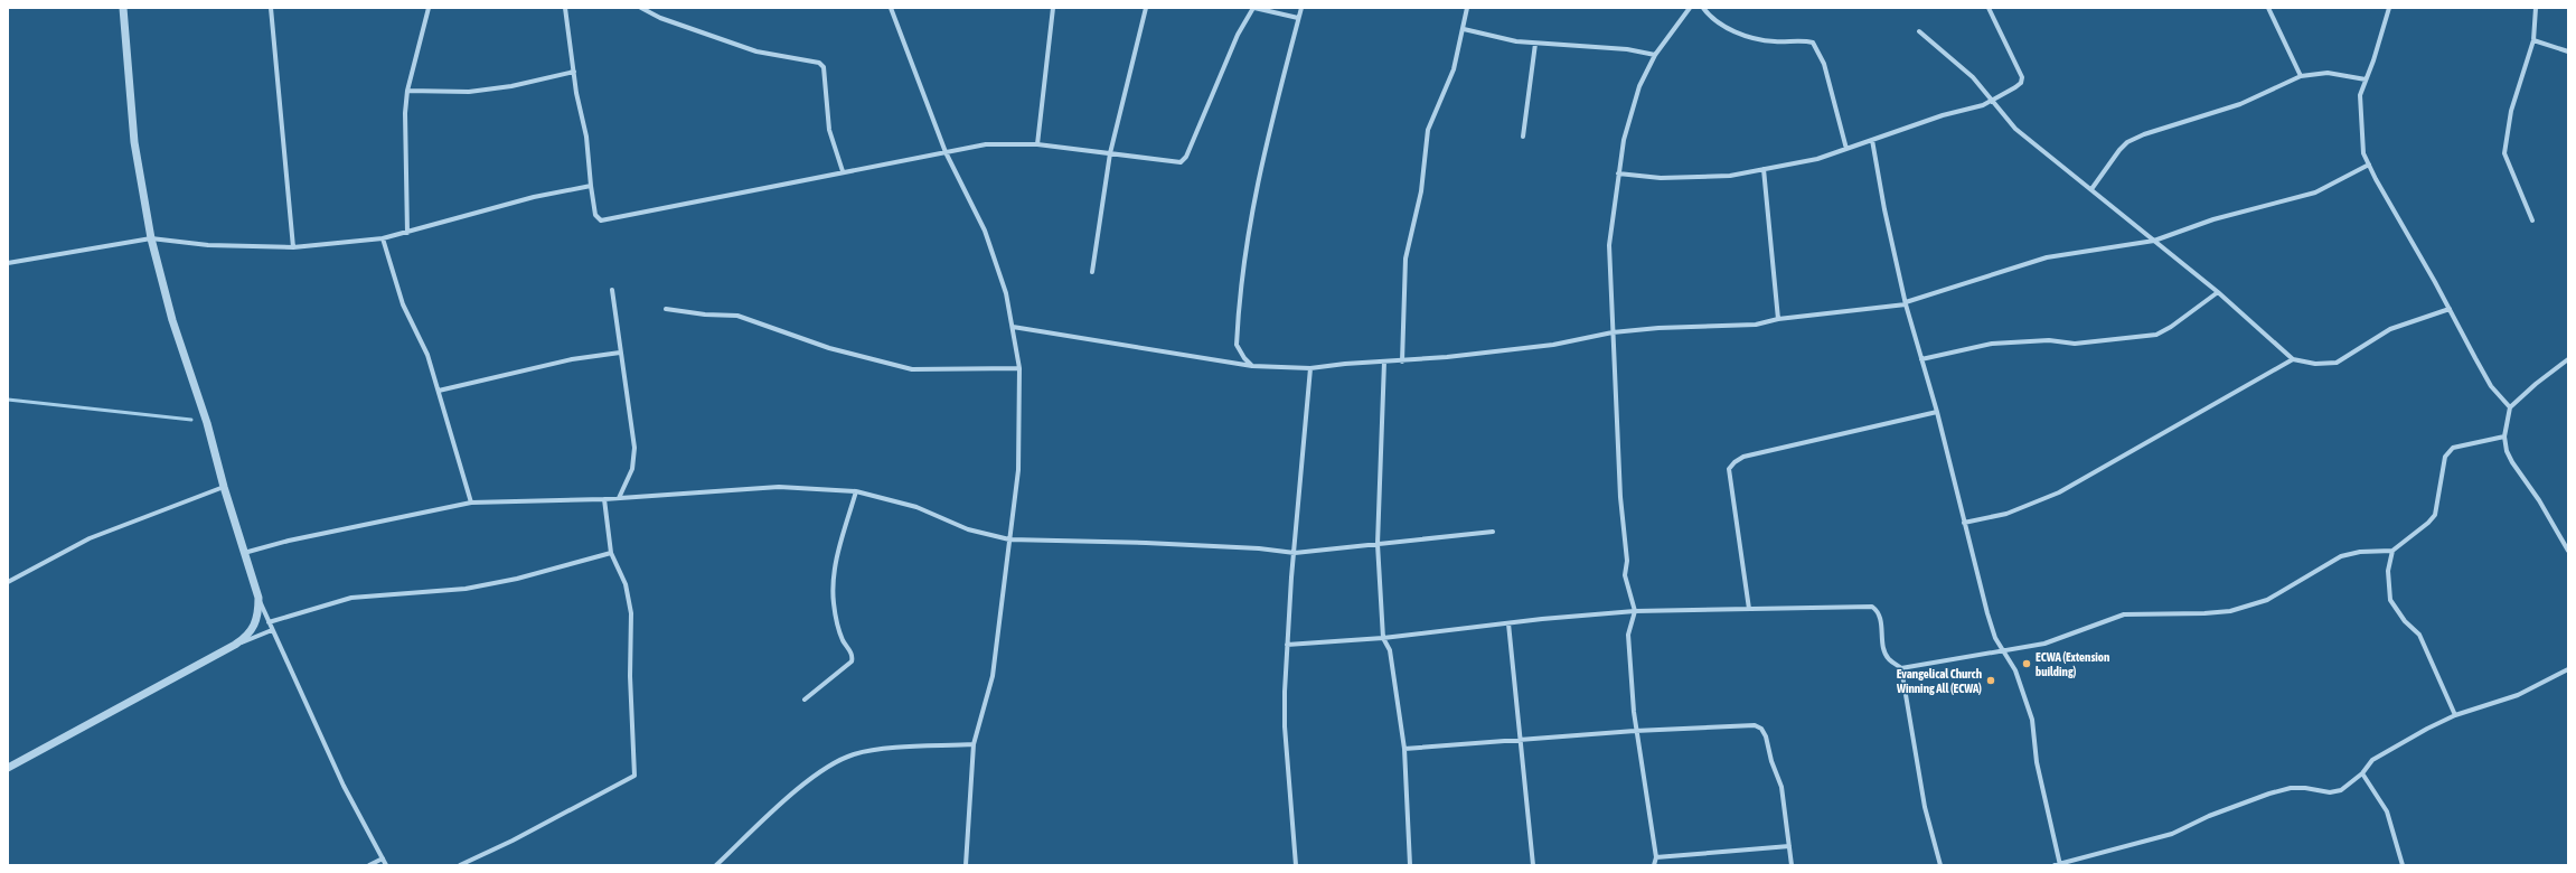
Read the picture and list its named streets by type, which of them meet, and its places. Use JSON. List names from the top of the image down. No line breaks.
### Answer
{"places":["ECWA (Extension building)","Evangelical Church Winning All (ECWA)"]}
